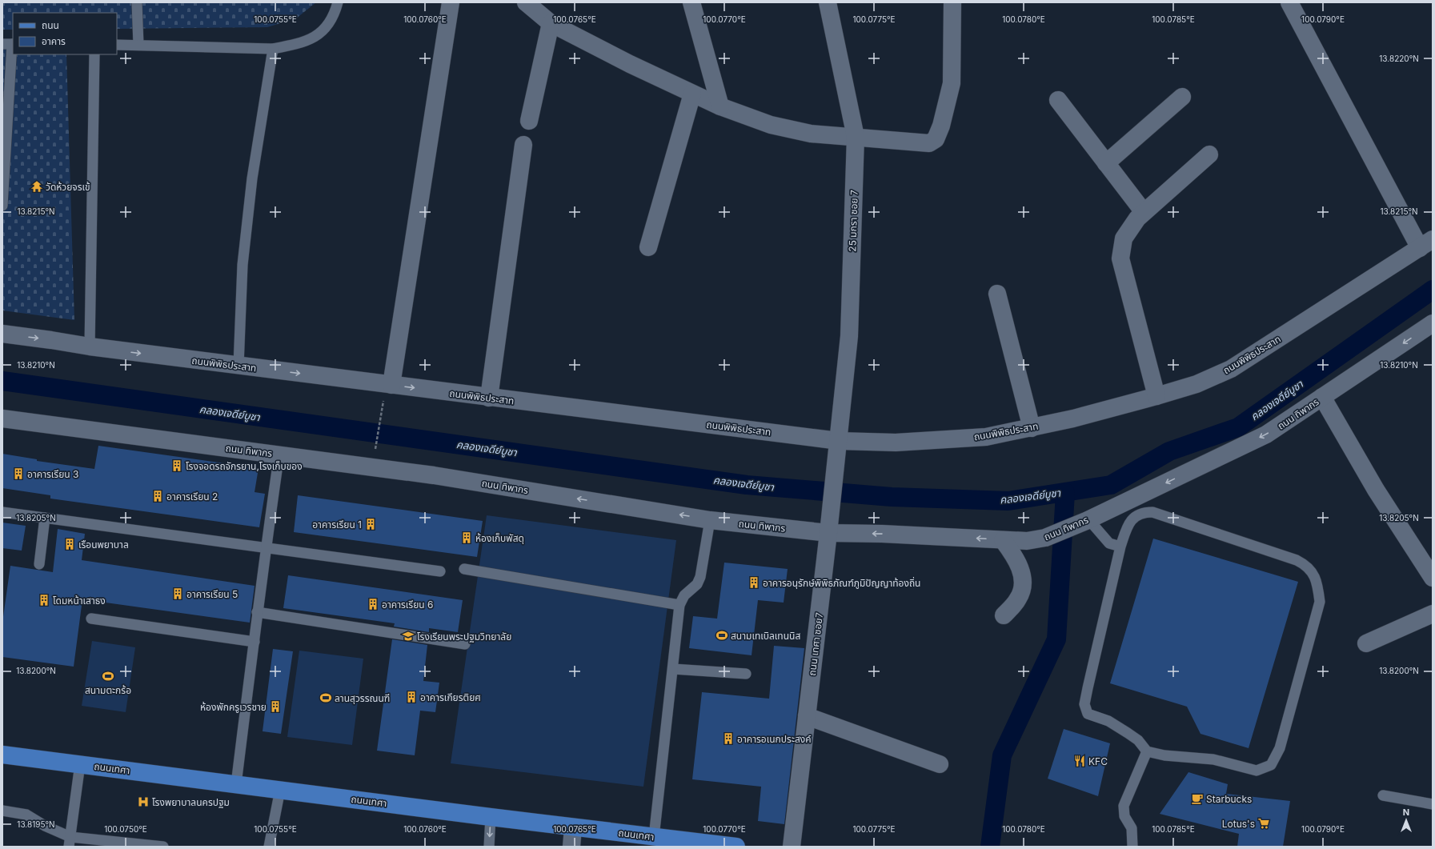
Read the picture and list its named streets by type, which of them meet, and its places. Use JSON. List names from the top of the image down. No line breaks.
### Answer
{"streets":{"main road":["ถนนเทศา"],"street":["25 มกรา ซอย 7","ถนนพิพิธประสาท","ถนน ทิพากร","ถนน เทศา ซอย7"]},"crossings":[["25 มกรา ซอย 7","ถนนพิพิธประสาท"],["25 มกรา ซอย 7","ถนน เทศา ซอย7"],["ถนนพิพิธประสาท","ถนน เทศา ซอย7"],["ถนน ทิพากร","ถนน เทศา ซอย7"]],"one_way":["ถนน ทิพากร"],"water":["คลองเจดีย์บูชา"],"places":{"temple":["วัดห้วยจรเข้"],"building":["โรงจอดรถจักรยาน,โรงเก็บของ","อาคารเรียน 3","อาคารเรียน 2","อาคารเรียน 1","ห้องเก็บพัสดุ","เรือนพยาบาล","อาคารอนุรักษ์พิพิธภัณฑ์ภูมิปัญญาท้องถิ่น","อาคารเรียน 5","โดมหน้าเสาธง","อาคารเรียน 6","อาคารเกียรติยศ","ห้องพักครูเวรชาย","อาคารอเนกประสงค์"],"sports":["สนามเทเบิลเทนนิส","สนามตะกร้อ","ลานสุวรรณนฑี"],"school or university":["โรงเรียนพระปฐมวิทยาลัย"],"restaurant":["KFC"],"cafe":["Starbucks"],"hospital":["โรงพยาบาลนครปฐม"],"supermarket":["Lotus's"]},"legend":["ถนน","อาคาร"],"north":"top","coordinates":["100.0755°E","100.0760°E","100.0765°E","100.0770°E","100.0775°E","100.0780°E","100.0785°E","100.0790°E","13.8220°N","13.8215°N","13.8210°N","13.8205°N","13.8200°N","13.8195°N","100.0750°E"]}
